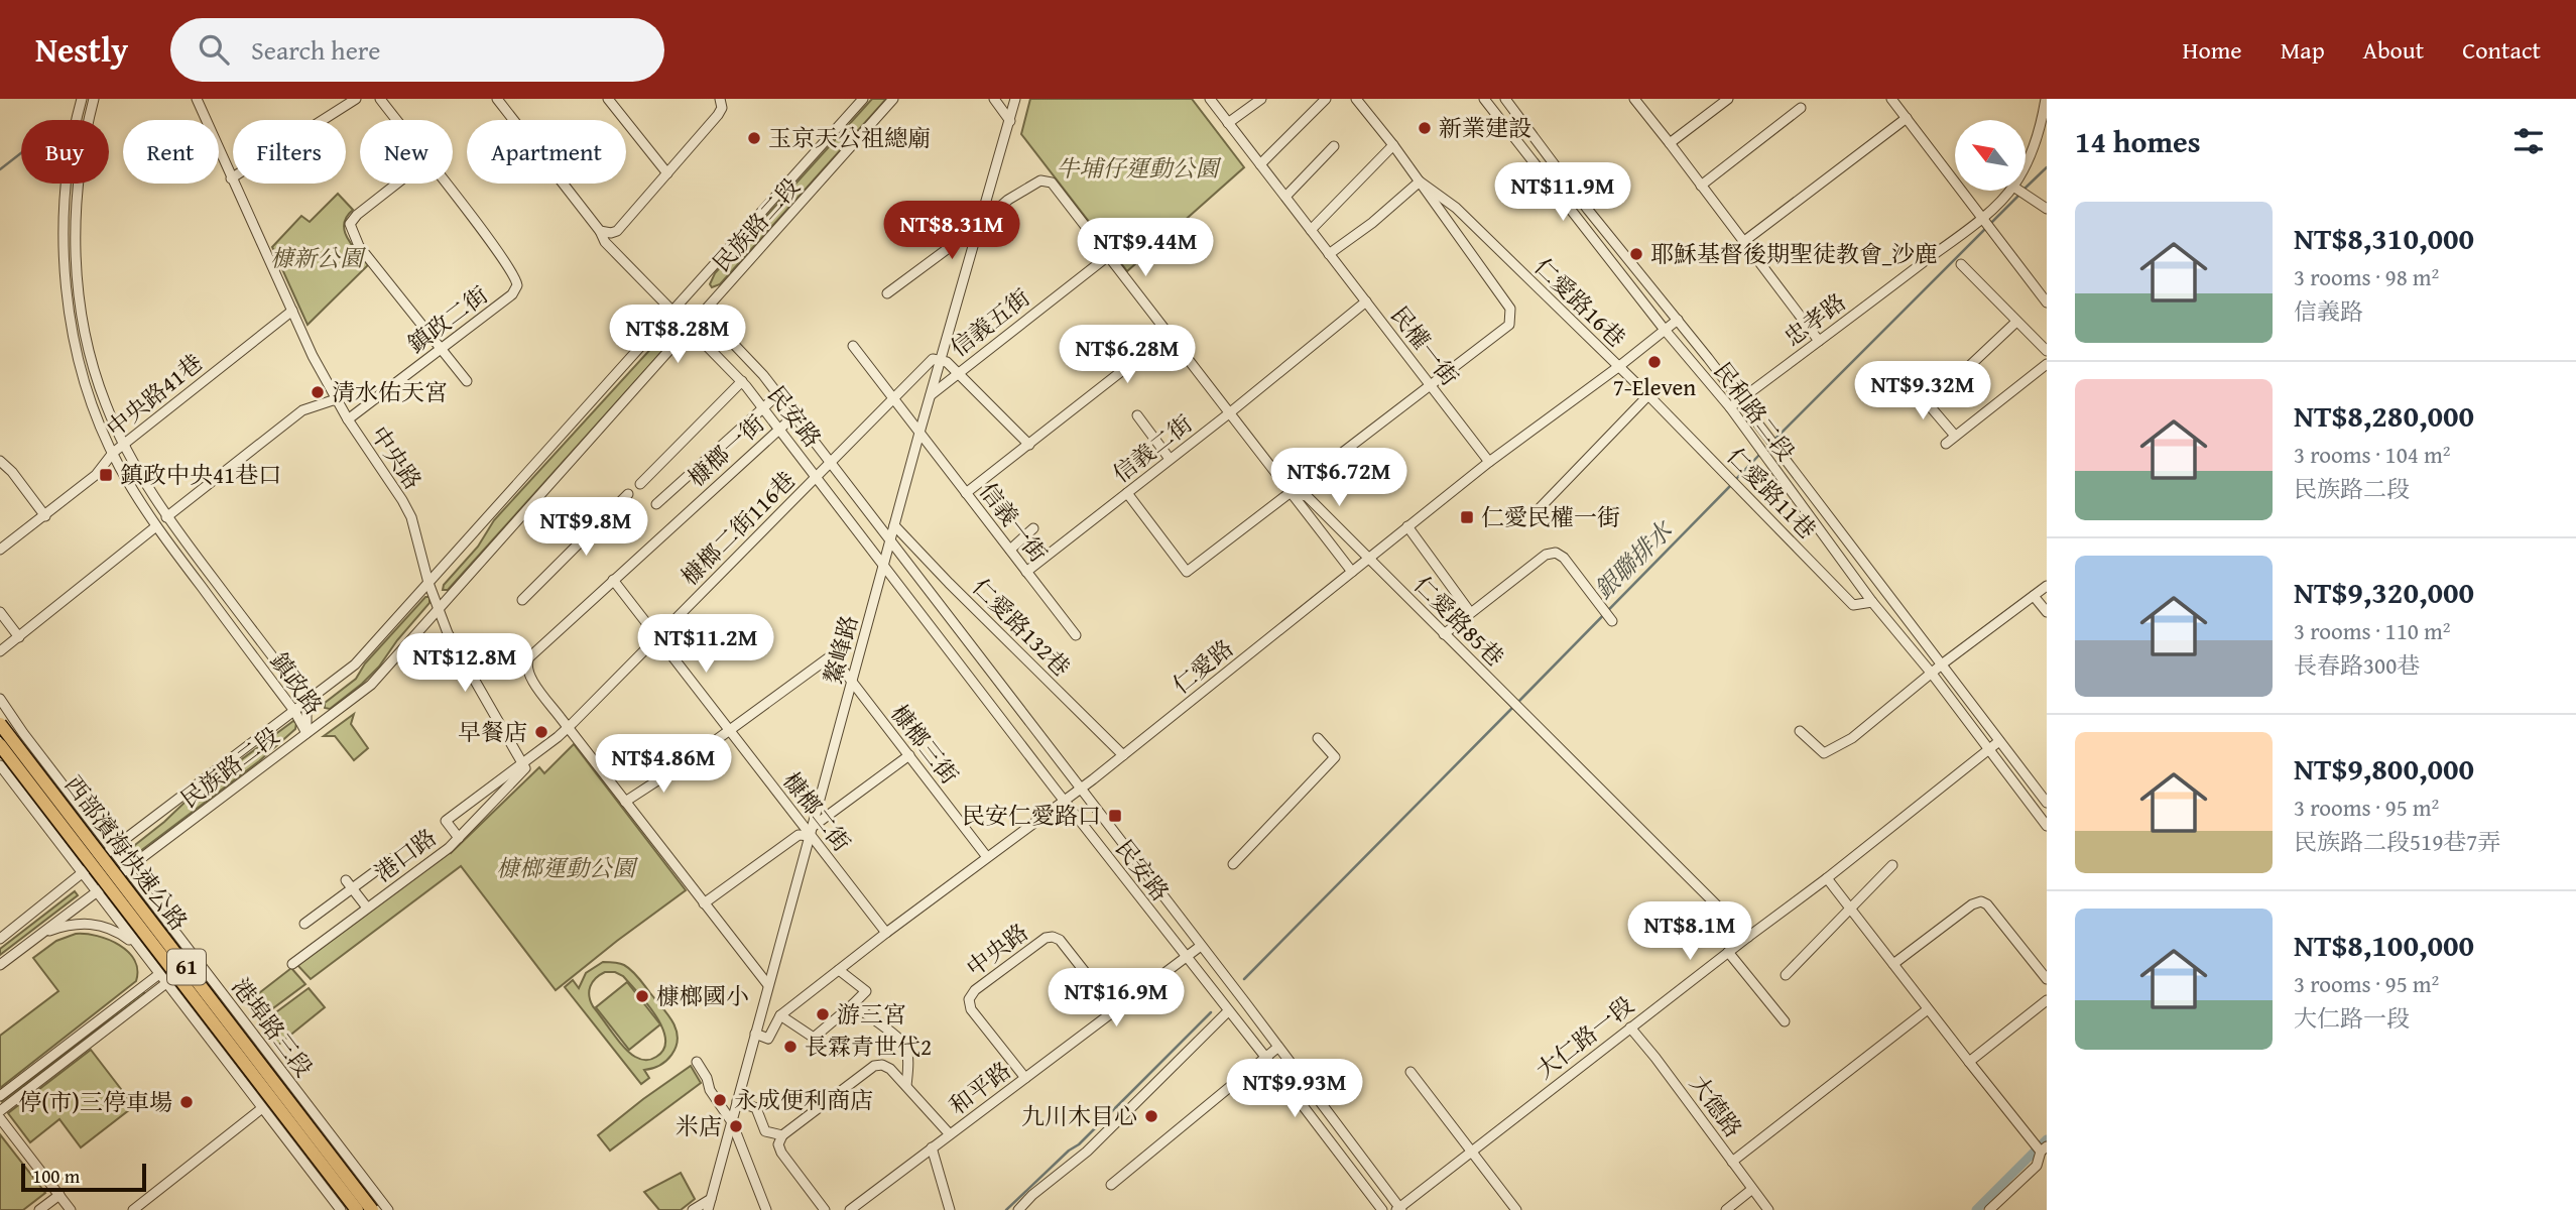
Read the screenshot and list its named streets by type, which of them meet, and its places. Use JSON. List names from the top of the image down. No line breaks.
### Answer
{"streets":{"highway":["西部濱海快速公路","61"],"street":["民族路二段","仁愛路16巷","鎮政二街","忠孝路","信義五街","民權一街","中央路41巷","民和路二段","民安路","信義二街","槺榔一街","中央路","仁愛路11巷","信義一街","槺榔二街116巷","仁愛路85巷","仁愛路132巷","鰲峰路","仁愛路","鎮政路","槺榔三街","槺榔二街","港口路","港埠路三段","大仁路一段","和平路","大德路"]},"crossings":[["民族路二段","民安路"],["民族路二段","中央路"],["民族路二段","鎮政路"],["民族路二段","港埠路三段"],["仁愛路16巷","仁愛路11巷"],["仁愛路16巷","仁愛路"],["鎮政二街","中央路"],["忠孝路","民和路二段"],["信義五街","鰲峰路"],["民權一街","信義二街"],["民權一街","仁愛路"],["中央路41巷","中央路"],["中央路41巷","鎮政路"],["民和路二段","仁愛路11巷"],["民和路二段","仁愛路"],["民和路二段","大仁路一段"],["民安路","槺榔一街"],["民安路","槺榔二街116巷"],["民安路","鰲峰路"],["民安路","仁愛路"],["民安路","大仁路一段"],["民安路","和平路"],["信義二街","信義一街"],["槺榔一街","槺榔二街116巷"],["槺榔一街","鰲峰路"],["槺榔一街","槺榔二街"],["中央路","港口路"],["中央路","和平路"],["仁愛路11巷","仁愛路"],["信義一街","鰲峰路"],["槺榔二街116巷","鰲峰路"],["槺榔二街116巷","槺榔二街"],["仁愛路85巷","仁愛路"],["仁愛路85巷","大仁路一段"],["仁愛路132巷","鰲峰路"],["仁愛路132巷","仁愛路"],["鰲峰路","仁愛路"],["鰲峰路","槺榔三街"],["鰲峰路","槺榔二街"],["仁愛路","槺榔三街"],["仁愛路","槺榔二街"],["槺榔三街","槺榔二街"],["大仁路一段","大德路"]],"water":["銀聯排水"],"parks":["牛埔仔運動公園","槺新公園","槺榔運動公園"],"places":{"other":["新業建設","玉京天公祖總廟","耶穌基督後期聖徒教會_沙鹿","7-Eleven","清水佑天宮","早餐店","槺榔國小","游三宮","長霖青世代2","永成便利商店","停(市)三停車場","九川木目心","米店"],"transit":["鎮政中央41巷口","仁愛民權一街","民安仁愛路口"]},"scale_bar":"100 m","north":"top left","page":{"header":"Nestly","search":"Search here","nav":["Home","Map","About","Contact"],"heading":"14 homes","chip":["Buy","Rent","Filters","New","Apartment"],"price":["NT$11.9M","NT$8.31M","NT$9.44M","NT$8.28M","NT$6.28M","NT$9.32M","NT$6.72M","NT$9.8M","NT$11.2M","NT$12.8M","NT$4.86M","NT$8.1M","NT$16.9M","NT$9.93M"],"list":[{"name":"NT$8,310,000","note":"3 rooms · 98 m² · 信義路"},{"name":"NT$8,280,000","note":"3 rooms · 104 m² · 民族路二段"},{"name":"NT$9,320,000","note":"3 rooms · 110 m² · 長春路300巷"},{"name":"NT$9,800,000","note":"3 rooms · 95 m² · 民族路二段519巷7弄"},{"name":"NT$8,100,000","note":"3 rooms · 95 m² · 大仁路一段"}],"scale":"100 m"}}
